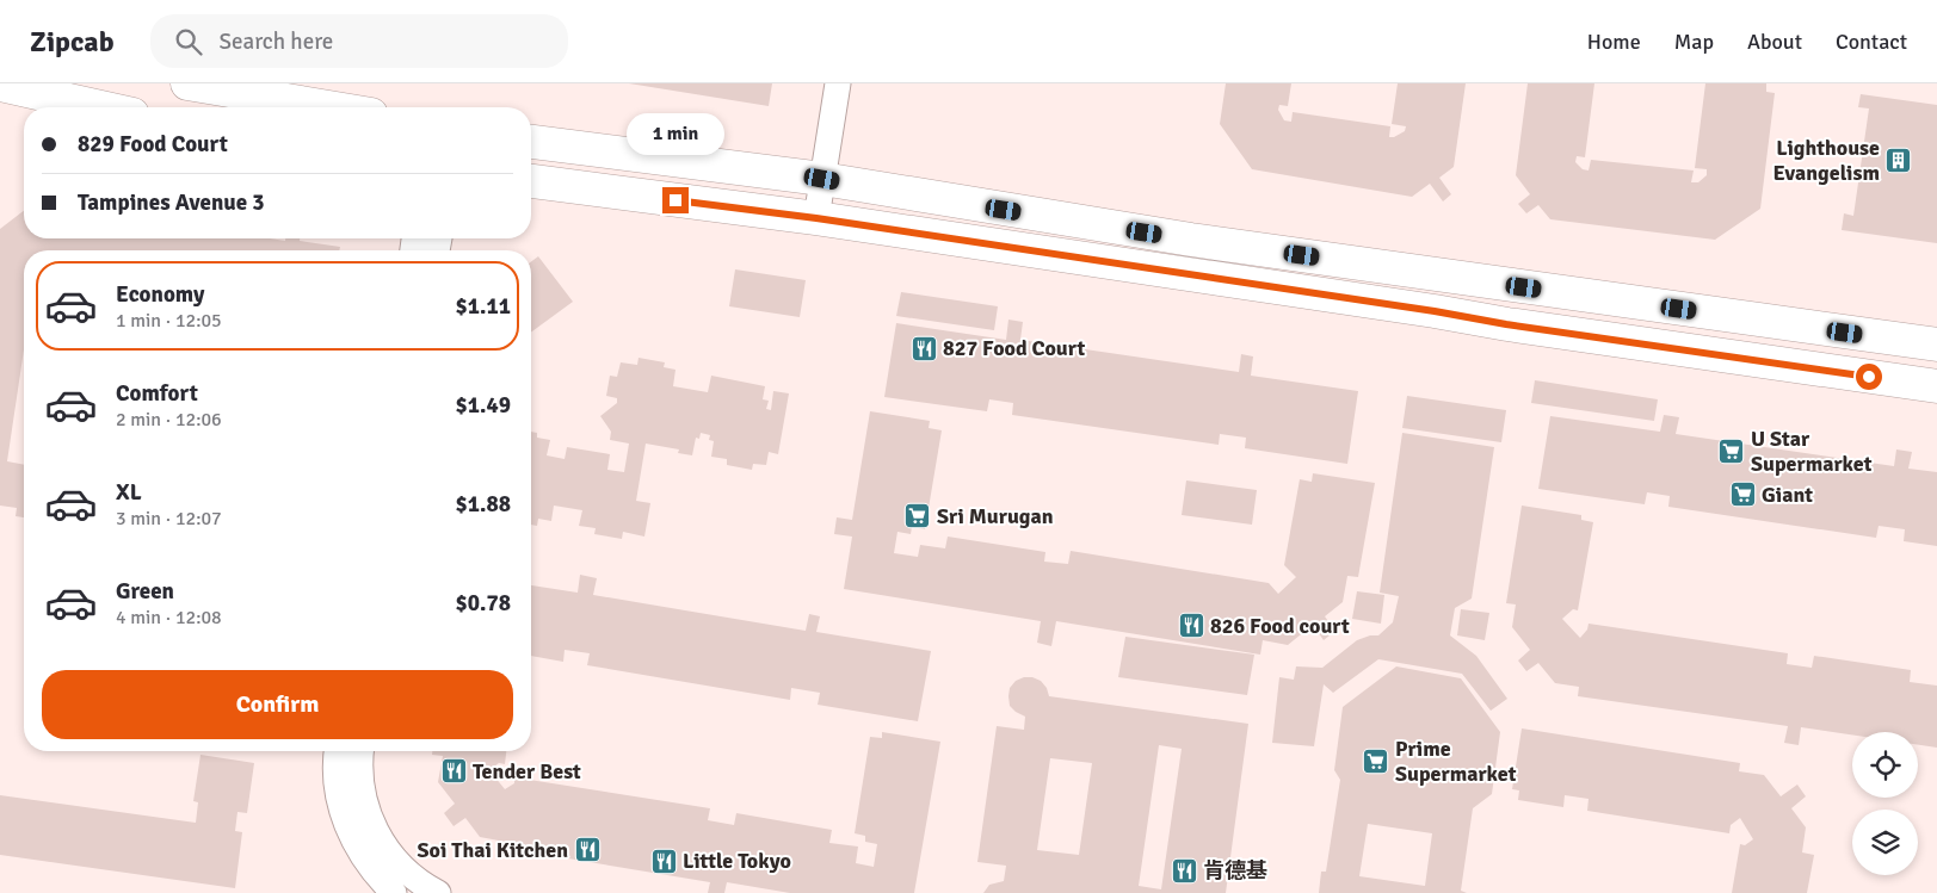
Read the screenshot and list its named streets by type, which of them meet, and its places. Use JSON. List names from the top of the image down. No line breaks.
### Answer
{"places":{"building":["Lighthouse Evangelism"],"restaurant":["827 Food Court","826 Food court","Tender Best","Soi Thai Kitchen","Little Tokyo","肯德基"],"supermarket":["U Star Supermarket","Giant","Sri Murugan","Prime Supermarket"]},"page":{"header":"Zipcab","search":"Search here","nav":["Home","Map","About","Contact"],"banner":["829 Food Court","Tampines Avenue 3"],"bubble":"1 min","list":[{"name":"Economy","note":"1 min · 12:05","value":"$1.11"},{"name":"Comfort","note":"2 min · 12:06","value":"$1.49"},{"name":"XL","note":"3 min · 12:07","value":"$1.88"},{"name":"Green","note":"4 min · 12:08","value":"$0.78"}],"buttons":"Confirm"}}
